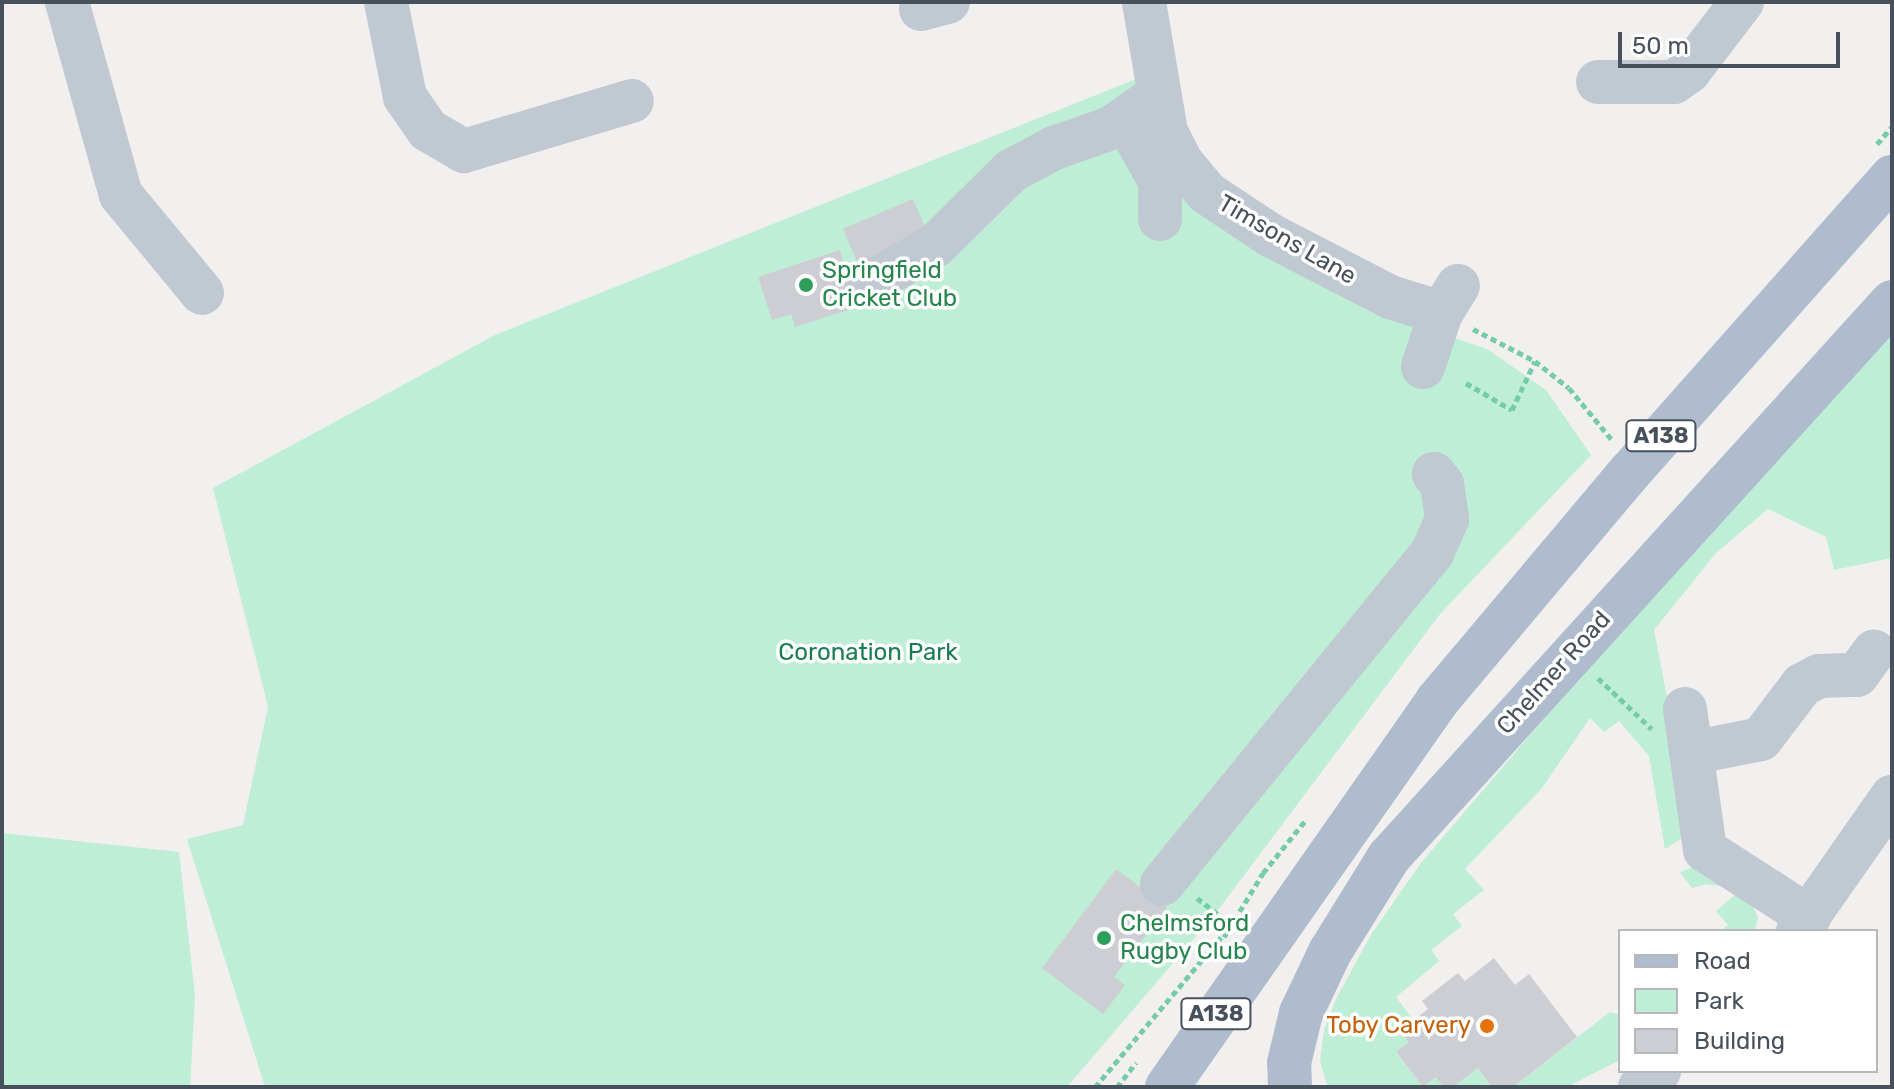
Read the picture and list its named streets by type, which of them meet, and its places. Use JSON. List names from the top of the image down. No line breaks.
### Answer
{"streets":{"main road":["A138","Chelmer Road"],"street":["Timsons Lane"]},"parks":["Coronation Park"],"places":["Springfield Cricket Club","Chelmsford Rugby Club","Toby Carvery"],"legend":["Road","Park","Building"],"scale_bar":"50 m"}
